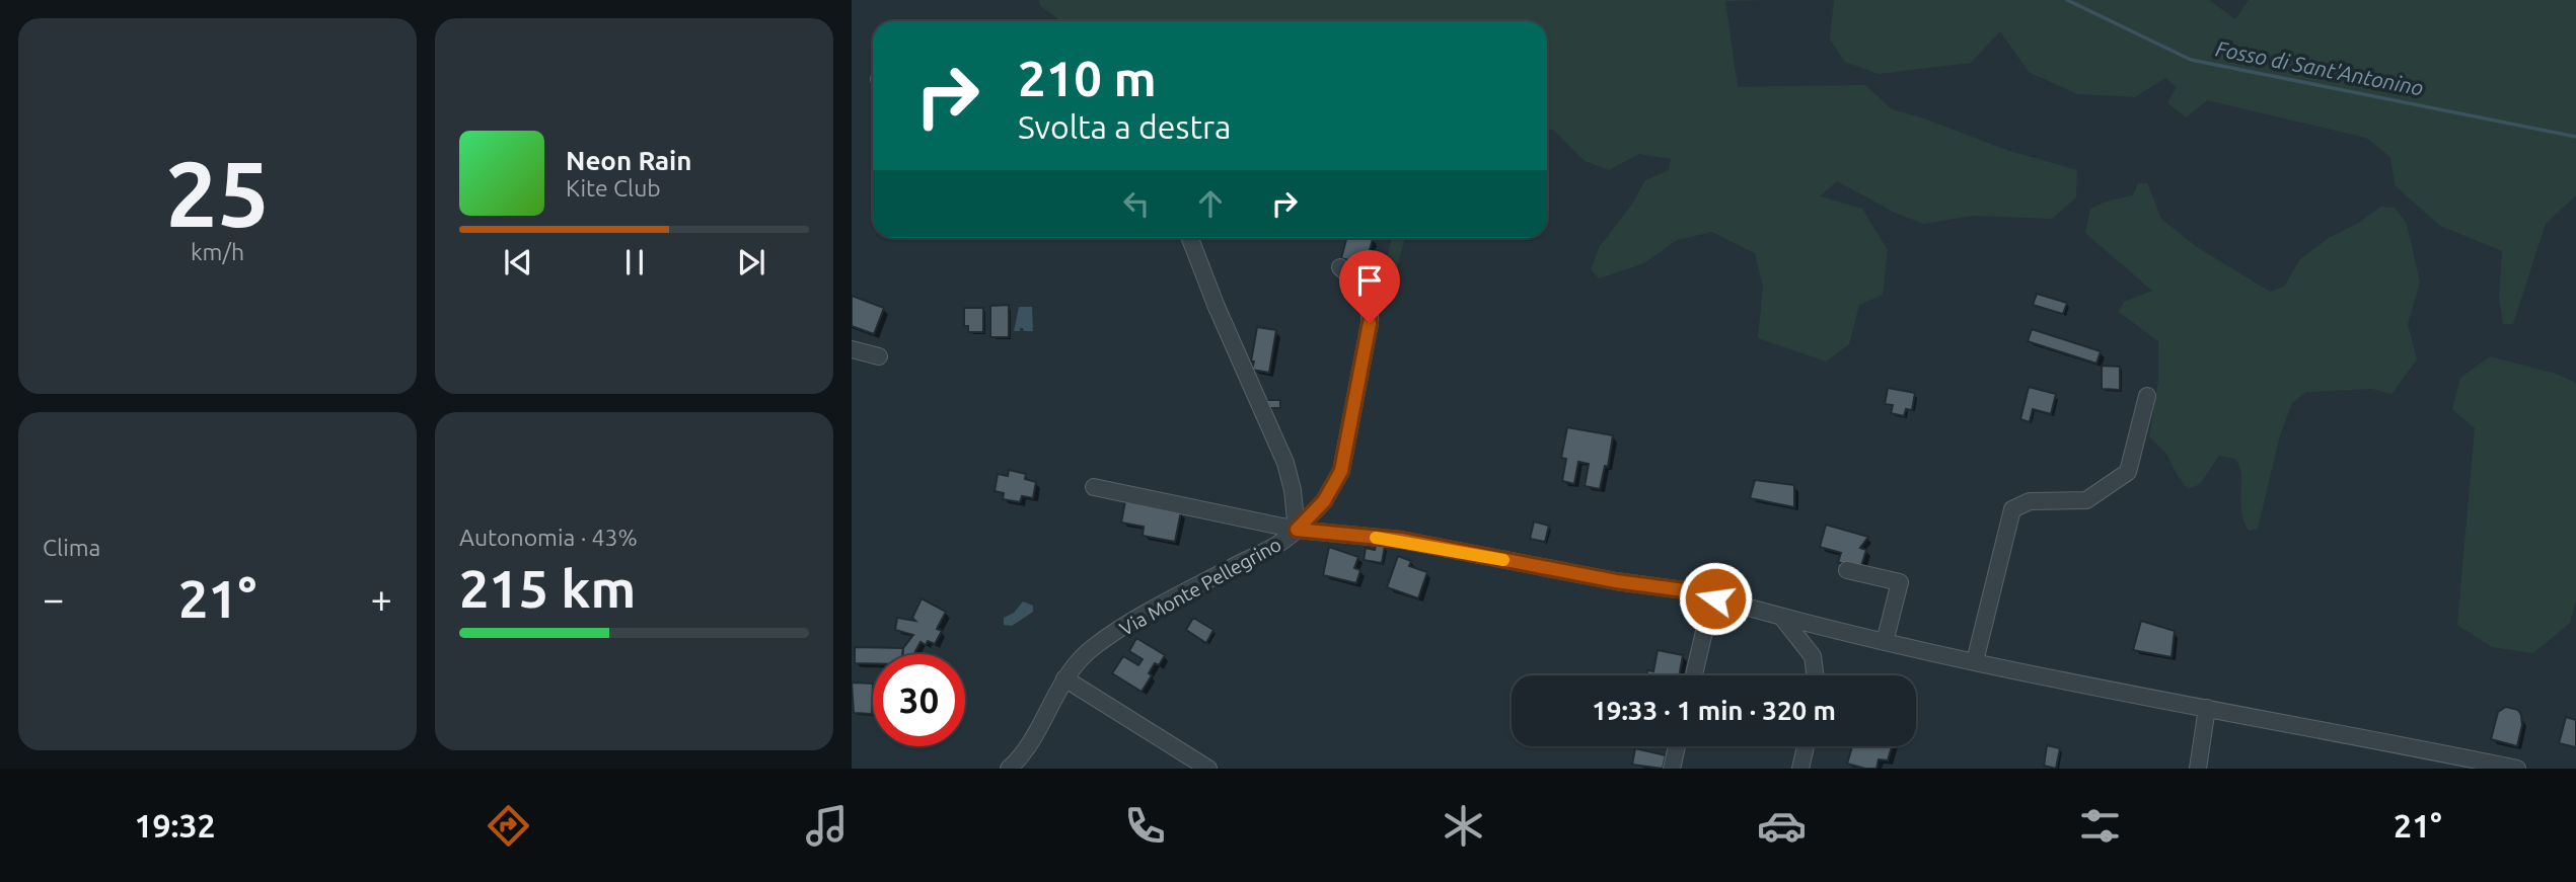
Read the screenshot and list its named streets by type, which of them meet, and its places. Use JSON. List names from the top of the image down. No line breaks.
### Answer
{"streets":{"street":["Via Monte Pellegrino"]},"water":["Fosso di Sant'Antonino"],"page":{"tile":[["25","km/h"],"Clima",["Autonomia · 43%","215 km"]],"turn":["210 m","Svolta a destra"],"song":["Neon Rain","Kite Club"],"heat":["−","21°","+"],"limit":"30","trip":"19:33 · 1 min · 320 m","tabs":["19:32","21°"]}}
